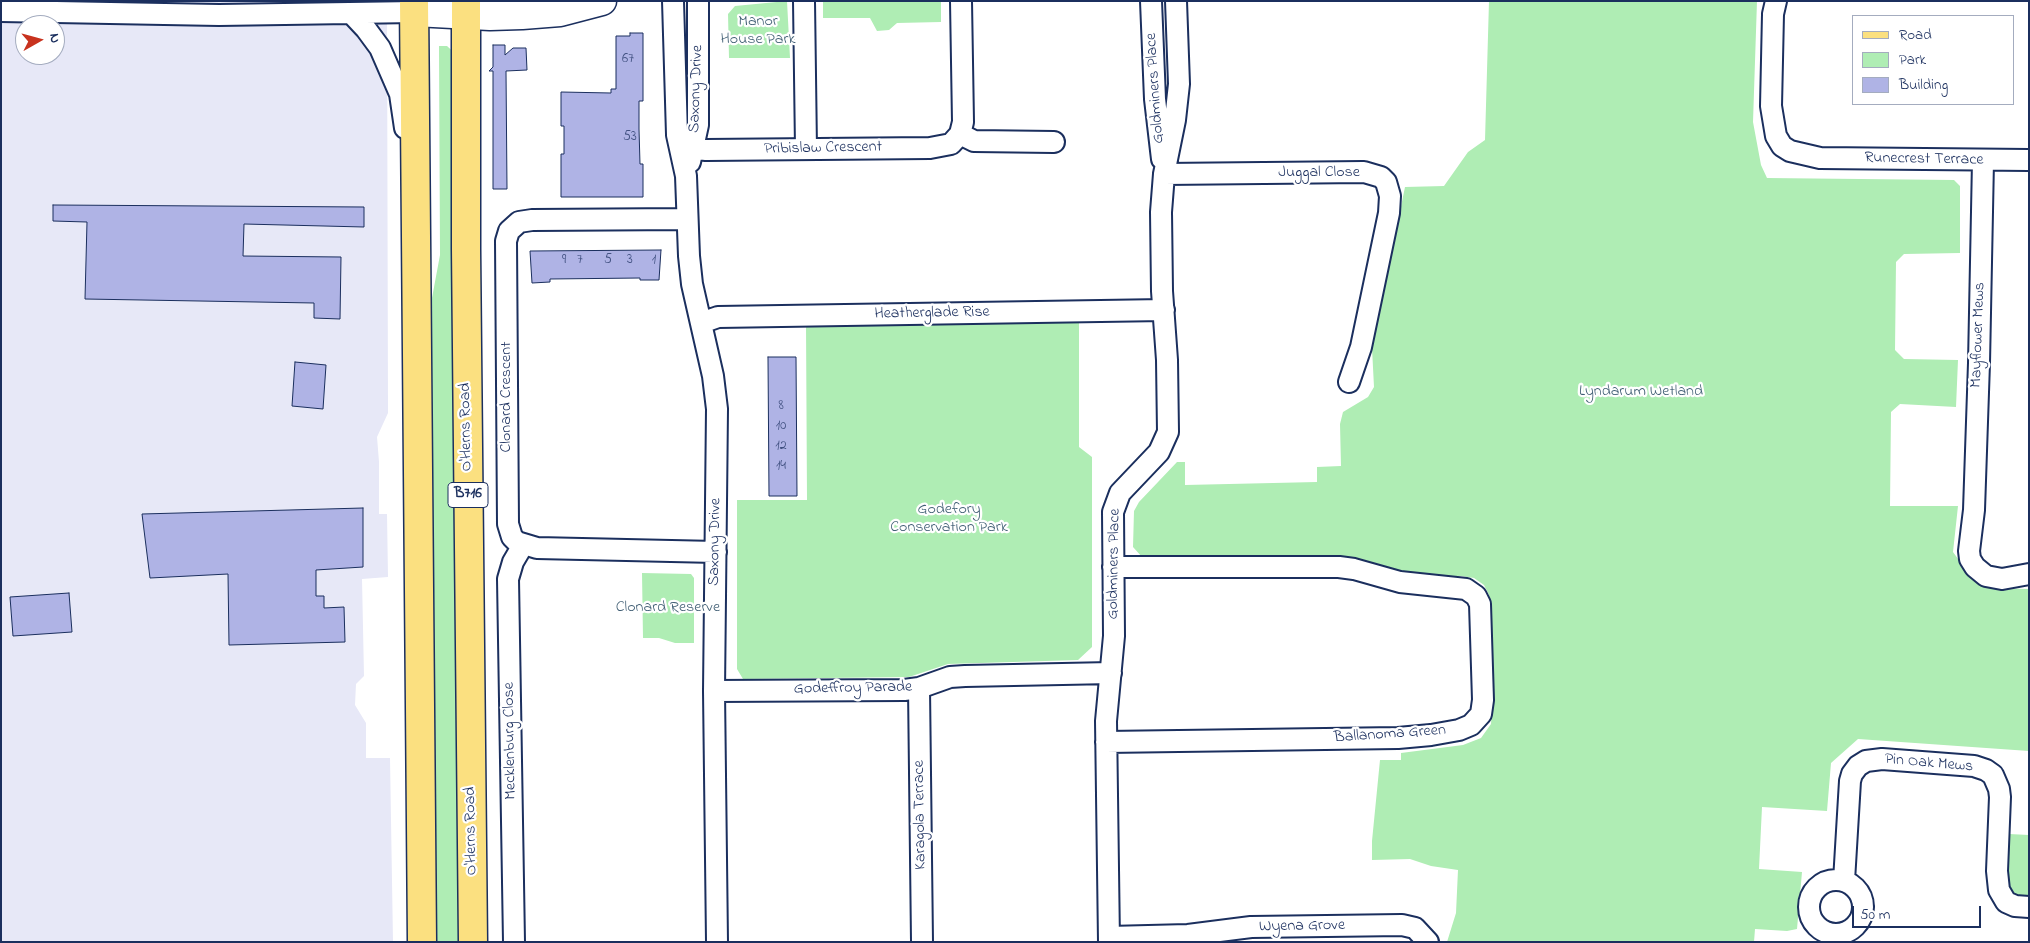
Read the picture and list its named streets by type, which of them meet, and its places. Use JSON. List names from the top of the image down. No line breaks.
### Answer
{"streets":{"main road":["O'Herns Road","B716"],"street":["Goldminers Place","Saxony Drive","Pribislaw Crescent","Runecrest Terrace","Juggal Close","Heatherglade Rise","Mayflower Mews","Clonard Crescent","Godeffroy Parade","Ballanoma Green","Mecklenburg Close","Pin Oak Mews","Karagola Terrace","Wyena Grove"]},"crossings":[["Goldminers Place","Juggal Close"],["Goldminers Place","Heatherglade Rise"],["Goldminers Place","Godeffroy Parade"],["Goldminers Place","Ballanoma Green"],["Goldminers Place","Wyena Grove"],["Saxony Drive","Pribislaw Crescent"],["Saxony Drive","Heatherglade Rise"],["Saxony Drive","Clonard Crescent"],["Saxony Drive","Godeffroy Parade"],["Runecrest Terrace","Mayflower Mews"],["Clonard Crescent","Mecklenburg Close"],["Godeffroy Parade","Karagola Terrace"]],"parks":["Manor House Park","Lyndarum Wetland","Godefory Conservation Park","Clonard Reserve"],"house_numbers":["67","53","9","7","5","3","1","8","10","12","14"],"legend":["Road","Park","Building"],"scale_bar":"50 m","north":"right"}
